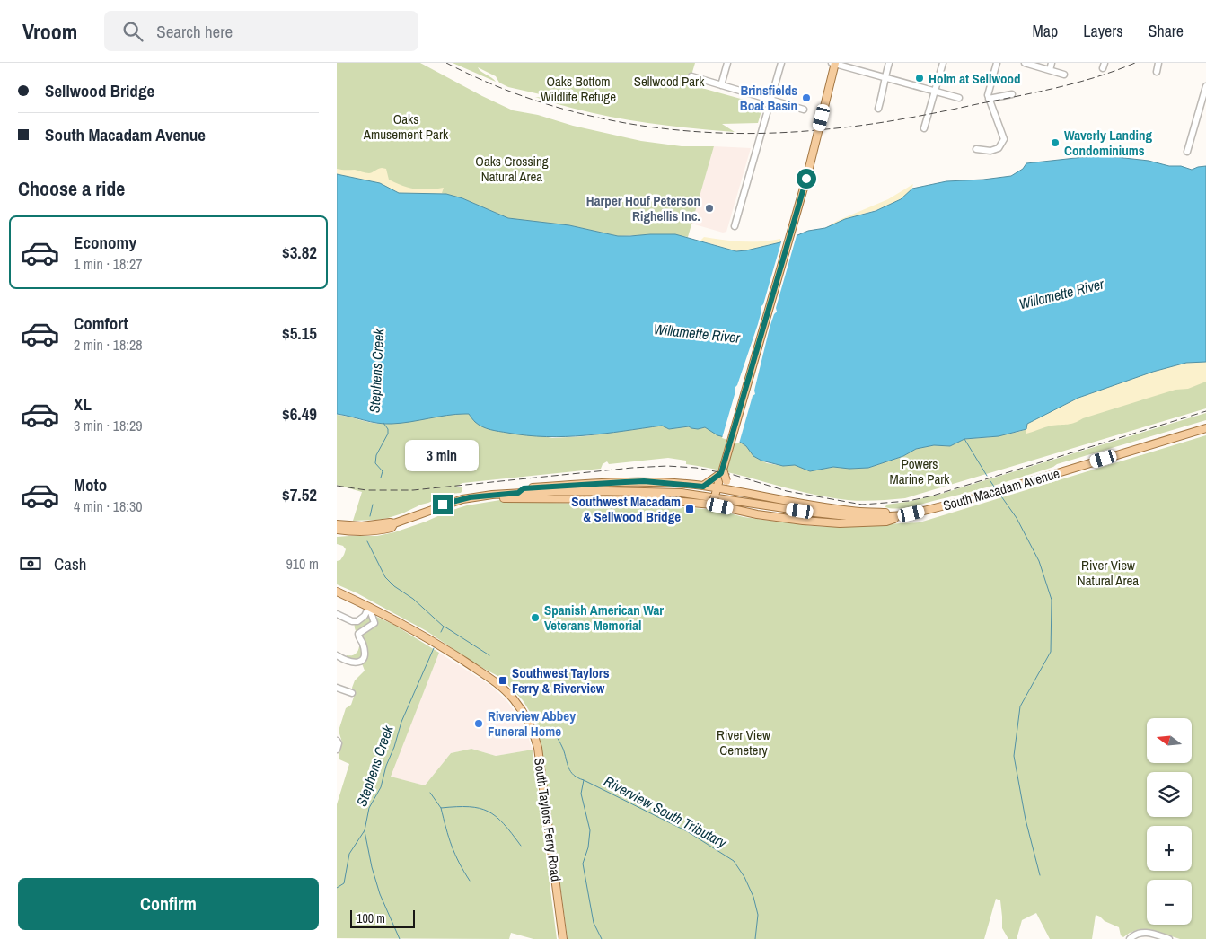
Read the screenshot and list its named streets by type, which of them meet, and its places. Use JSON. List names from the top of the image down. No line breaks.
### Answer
{"streets":{"main road":["South Macadam Avenue","South Taylors Ferry Road"]},"water":["Willamette River","Stephens Creek","Riverview South Tributary"],"parks":["Oaks Bottom Wildlife Refuge","Sellwood Park","Oaks Amusement Park","Oaks Crossing Natural Area","Powers Marine Park","River View Natural Area","River View Cemetery"],"places":{"other":["Holm at Sellwood","Brinsfields Boat Basin","Waverly Landing Condominiums","Harper Houf Peterson Righellis Inc.","Spanish American War Veterans Memorial","Riverview Abbey Funeral Home"],"transit":["Southwest Macadam & Sellwood Bridge","Southwest Taylors Ferry & Riverview"]},"scale_bar":"100 m","north":"left","page":{"header":"Vroom","search":"Search here","nav":["Map","Layers","Share"],"banner":["Sellwood Bridge","South Macadam Avenue"],"heading":"Choose a ride","list":[{"name":"Economy","note":"1 min · 18:27","value":"$3.82"},{"name":"Comfort","note":"2 min · 18:28","value":"$5.15"},{"name":"XL","note":"3 min · 18:29","value":"$6.49"},{"name":"Moto","note":"4 min · 18:30","value":"$7.52"}],"bubble":"3 min","pay":["Cash","910 m"],"map_buttons":["+","−"],"buttons":"Confirm","scale":"100 m"}}
